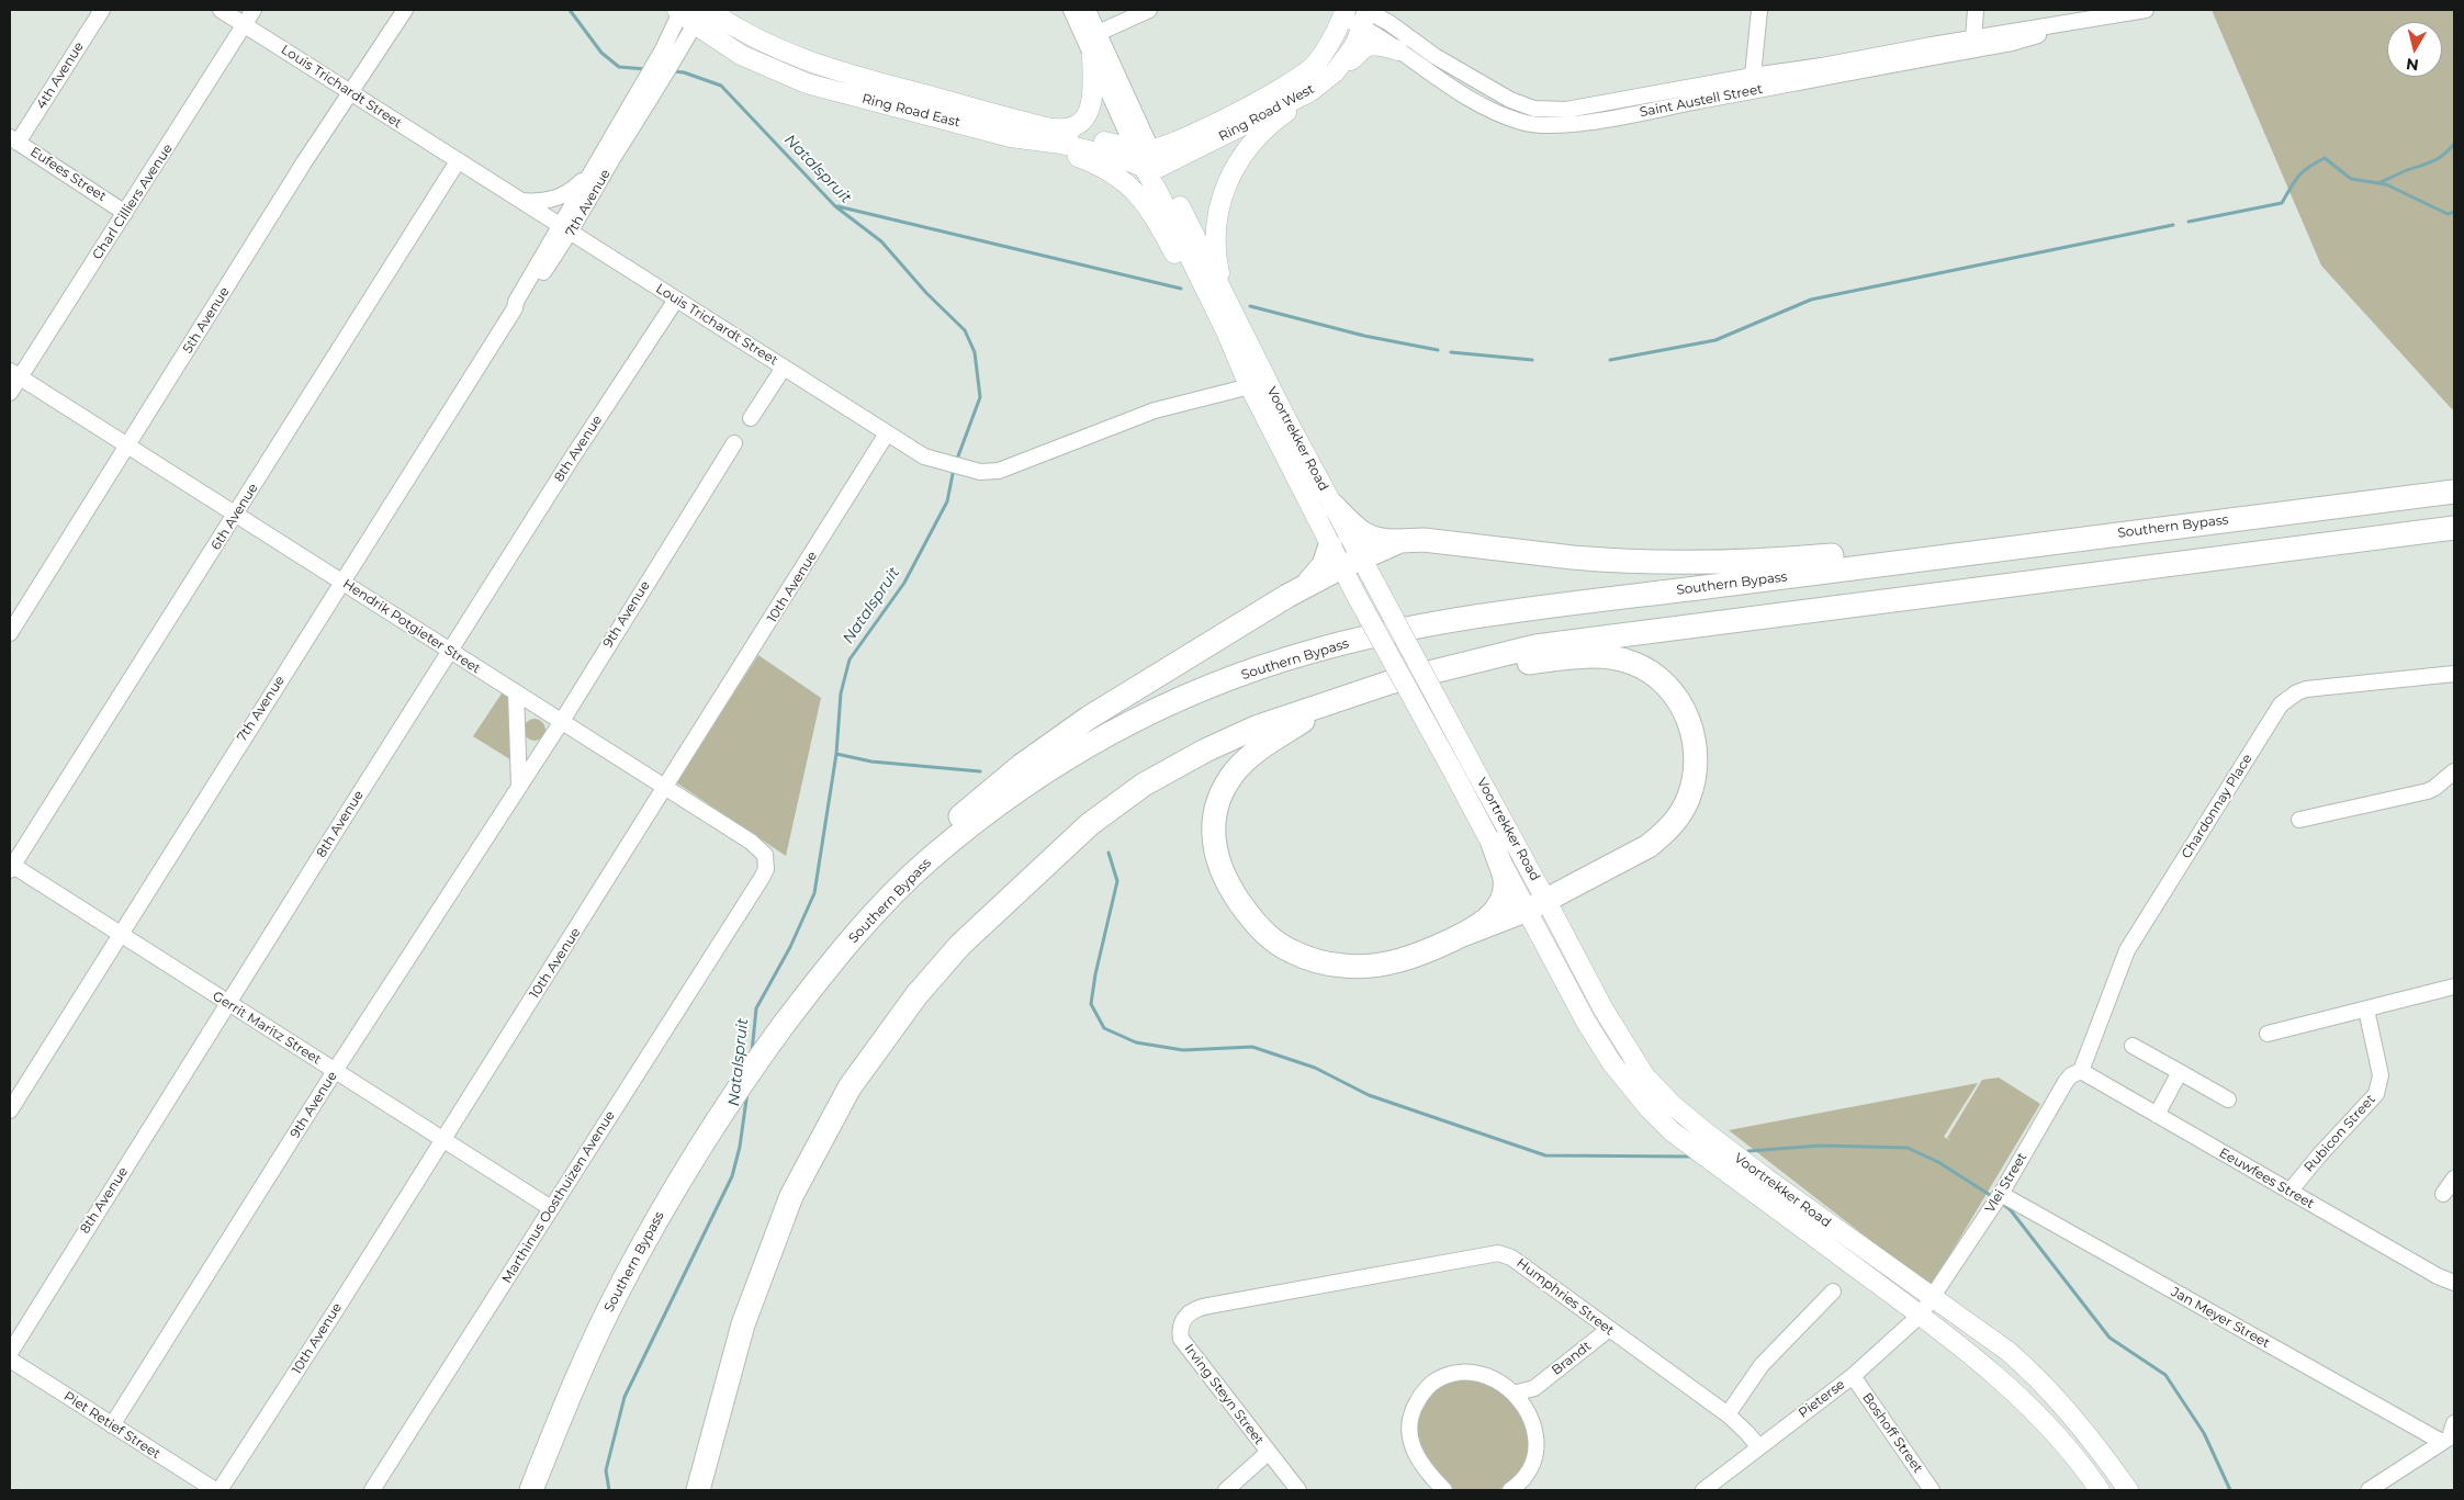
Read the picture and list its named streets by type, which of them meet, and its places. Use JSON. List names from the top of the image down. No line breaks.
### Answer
{"streets":{"highway":["Southern Bypass"],"main road":["Ring Road East","Ring Road West","Voortrekker Road"],"street":["4th Avenue","Louis Trichardt Street","Saint Austell Street","Eufees Street","Charl Cilliers Avenue","7th Avenue","5th Avenue","8th Avenue","6th Avenue","10th Avenue","9th Avenue","Hendrik Potgieter Street","Chardonnay Place","Gerrit Maritz Street","Rubicon Street","Eeuwfees Street","Vlei Street","Marthinus Oosthuizen Avenue","Humphries Street","Jan Meyer Street","Brandt","Irving Steyn Street","Pieterse","Piet Retief Street","Boshoff Street"]},"crossings":[["4th Avenue","Eufees Street"],["Louis Trichardt Street","Charl Cilliers Avenue"],["Louis Trichardt Street","7th Avenue"],["Louis Trichardt Street","5th Avenue"],["Louis Trichardt Street","Voortrekker Road"],["Louis Trichardt Street","8th Avenue"],["Louis Trichardt Street","6th Avenue"],["Louis Trichardt Street","10th Avenue"],["Saint Austell Street","Ring Road West"],["Ring Road East","Ring Road West"],["Ring Road East","Voortrekker Road"],["Ring Road West","Voortrekker Road"],["Eufees Street","Charl Cilliers Avenue"],["Charl Cilliers Avenue","Hendrik Potgieter Street"],["7th Avenue","Hendrik Potgieter Street"],["7th Avenue","Gerrit Maritz Street"],["5th Avenue","Hendrik Potgieter Street"],["Voortrekker Road","Vlei Street"],["Voortrekker Road","Pieterse"],["8th Avenue","Hendrik Potgieter Street"],["8th Avenue","Gerrit Maritz Street"],["6th Avenue","Hendrik Potgieter Street"],["6th Avenue","Gerrit Maritz Street"],["10th Avenue","Hendrik Potgieter Street"],["10th Avenue","Gerrit Maritz Street"],["10th Avenue","Piet Retief Street"],["9th Avenue","Hendrik Potgieter Street"],["9th Avenue","Gerrit Maritz Street"],["9th Avenue","Piet Retief Street"],["Hendrik Potgieter Street","Marthinus Oosthuizen Avenue"],["Chardonnay Place","Eeuwfees Street"],["Chardonnay Place","Vlei Street"],["Gerrit Maritz Street","Marthinus Oosthuizen Avenue"],["Rubicon Street","Eeuwfees Street"],["Eeuwfees Street","Vlei Street"],["Vlei Street","Jan Meyer Street"],["Vlei Street","Pieterse"],["Humphries Street","Brandt"],["Humphries Street","Irving Steyn Street"],["Humphries Street","Pieterse"],["Pieterse","Boshoff Street"]],"water":["Natalspruit"],"north":"bottom"}
